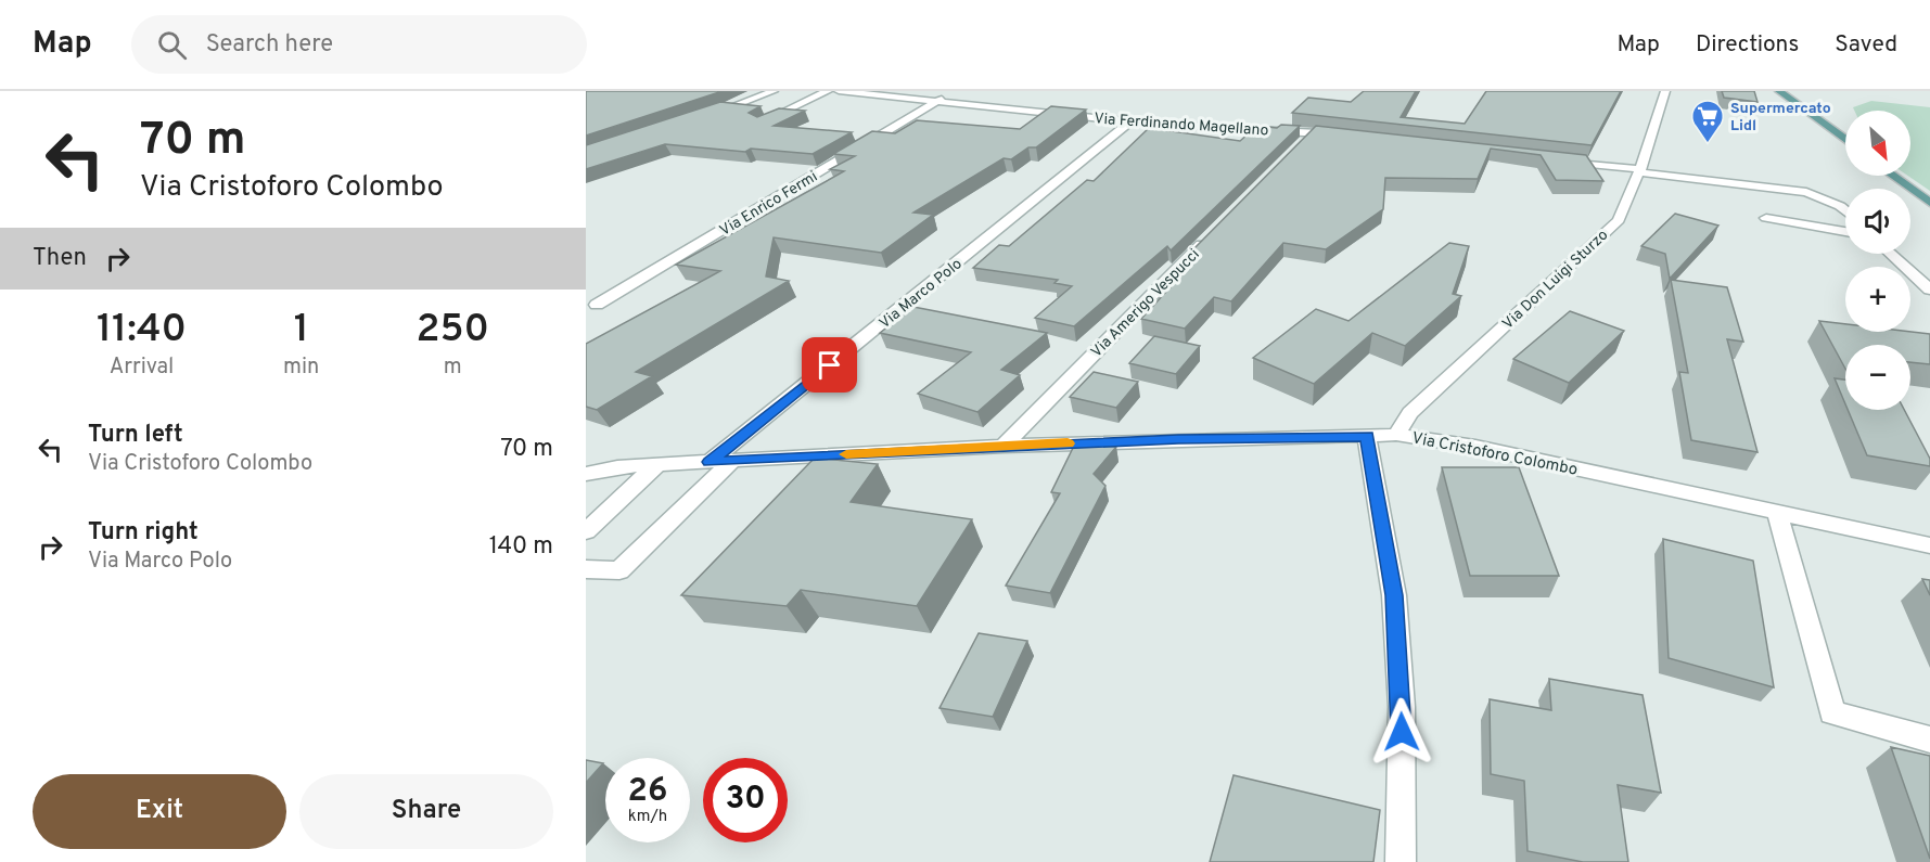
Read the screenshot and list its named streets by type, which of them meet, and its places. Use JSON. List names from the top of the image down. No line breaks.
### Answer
{"streets":{"street":["Via Ferdinando Magellano","Via Enrico Fermi","Via Don Luigi Sturzo","Via Marco Polo","Via Amerigo Vespucci","Via Cristoforo Colombo"]},"crossings":[["Via Ferdinando Magellano","Via Enrico Fermi"],["Via Ferdinando Magellano","Via Marco Polo"],["Via Don Luigi Sturzo","Via Cristoforo Colombo"],["Via Marco Polo","Via Cristoforo Colombo"],["Via Amerigo Vespucci","Via Cristoforo Colombo"]],"places":{"supermarket":["Supermercato Lidl"]},"north":"bottom right","page":{"header":"Map","search":"Search here","nav":["Map","Directions","Saved"],"turn":["70 m","Via Cristoforo Colombo"],"map_buttons":["+","−"],"then":"Then","eta":["11:40","Arrival","1","min","250","m"],"list":[{"name":"Turn left","note":"Via Cristoforo Colombo","value":"70 m"},{"name":"Turn right","note":"Via Marco Polo","value":"140 m"}],"speed":"26 km/h","limit":"30","buttons":["Exit","Share"]}}
